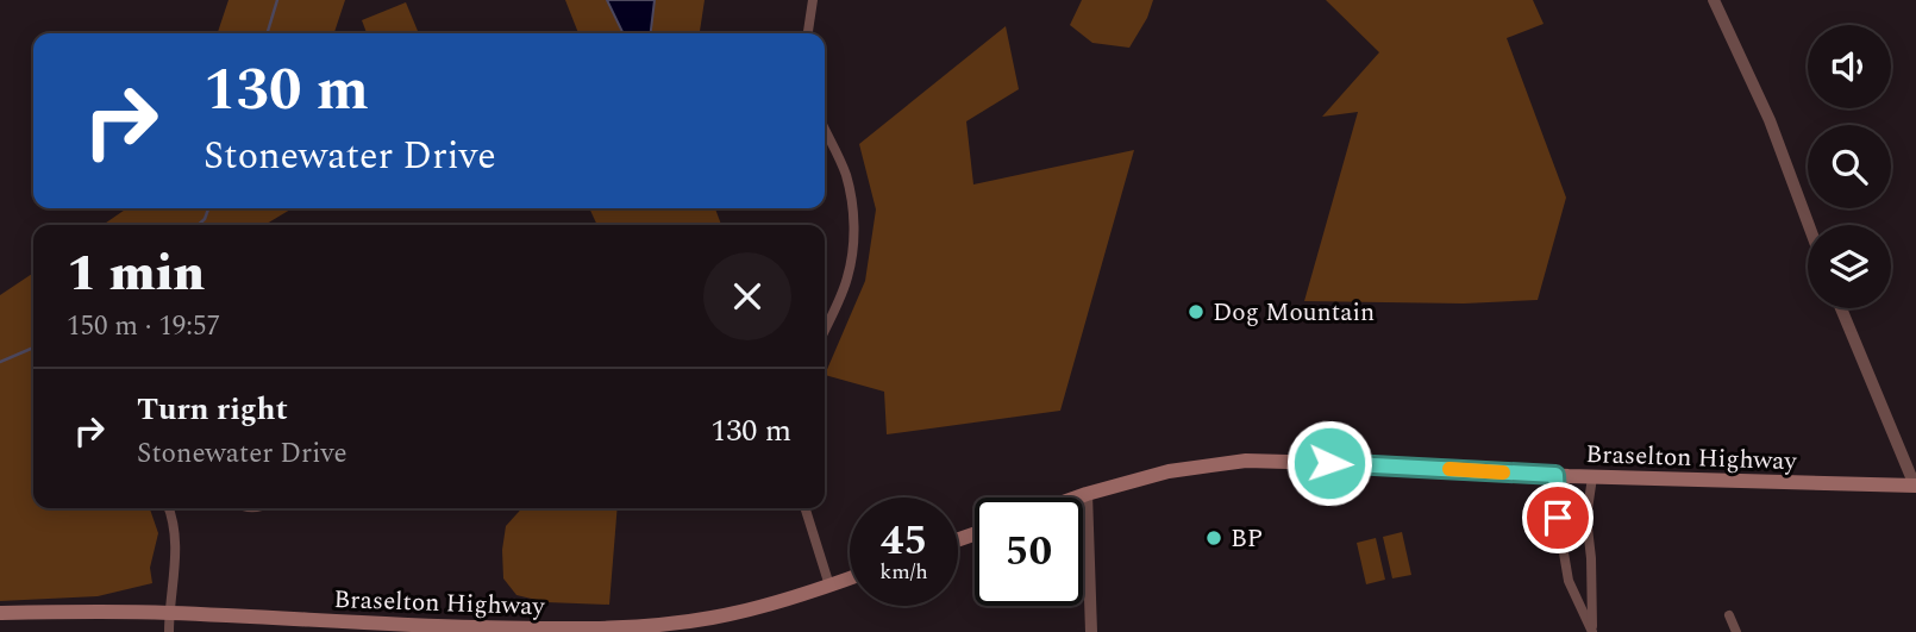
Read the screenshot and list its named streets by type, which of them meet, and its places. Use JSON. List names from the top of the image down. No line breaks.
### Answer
{"streets":{"main road":["Braselton Highway"]},"places":["Dog Mountain","BP"],"page":{"turn":["130 m","Stonewater Drive"],"heading":["1 min","150 m · 19:57"],"list":[{"name":"Turn right","note":"Stonewater Drive","value":"130 m"}],"speed":"45 km/h","limit":"50"}}
